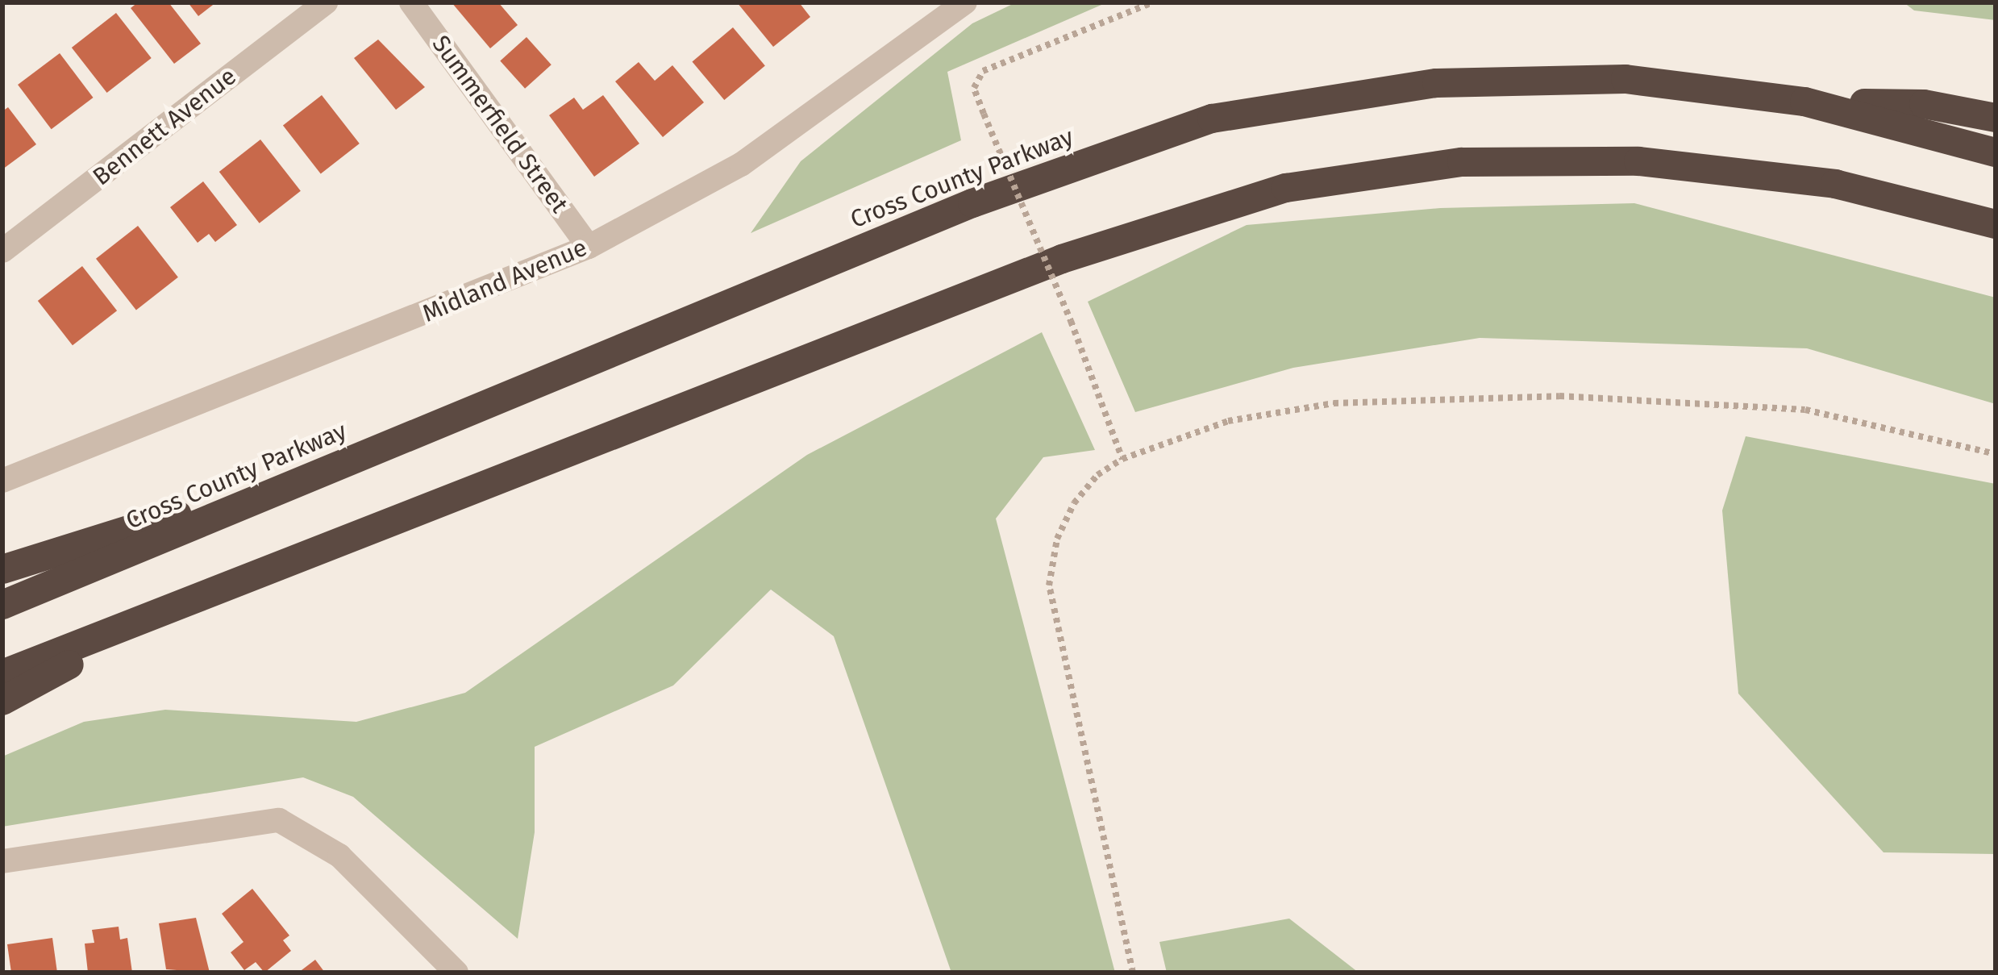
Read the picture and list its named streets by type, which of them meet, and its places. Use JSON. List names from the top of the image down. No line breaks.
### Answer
{"streets":{"highway":["Cross County Parkway"],"street":["Summerfield Street","Bennett Avenue","Midland Avenue"]},"crossings":[["Summerfield Street","Midland Avenue"]]}
